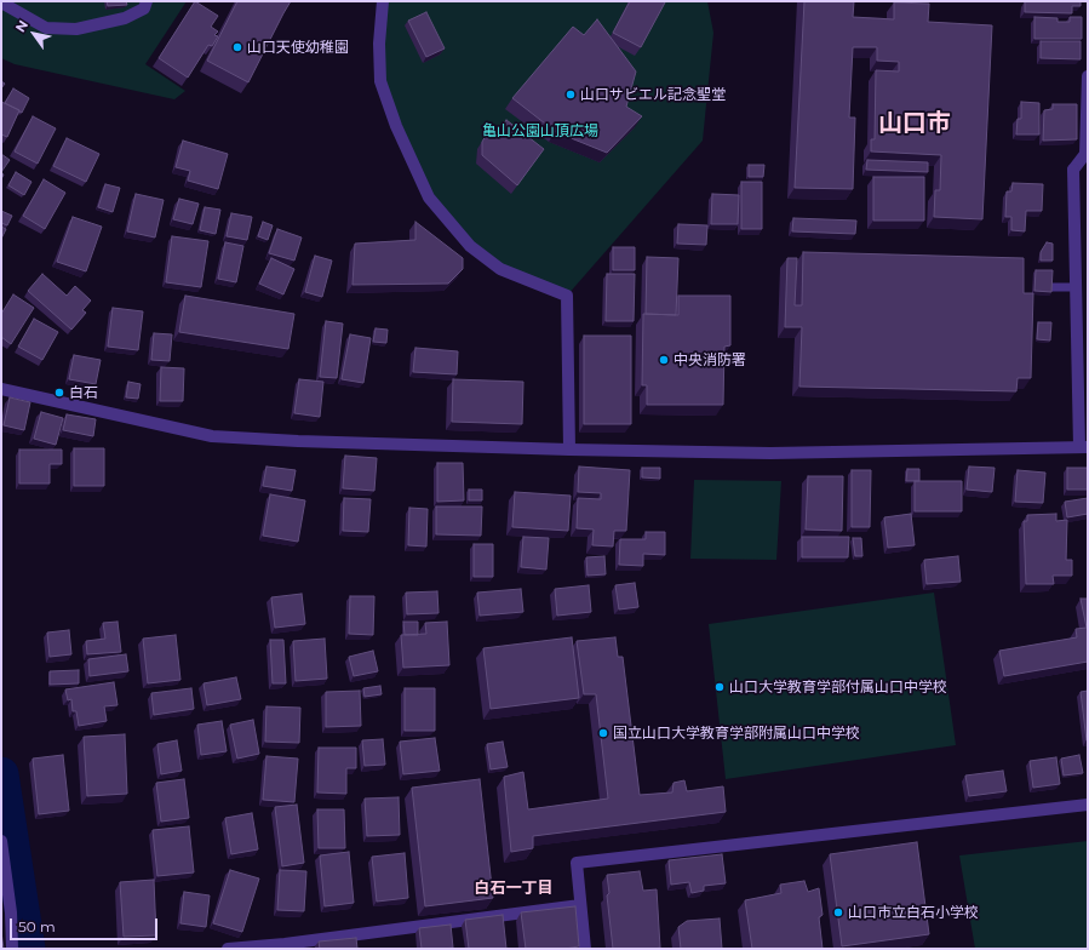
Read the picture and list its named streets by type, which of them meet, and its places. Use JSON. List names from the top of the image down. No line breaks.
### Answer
{"districts":["山口市","白石一丁目"],"parks":["亀山公園山頂広場"],"places":["山口天使幼稚園","山口サビエル記念聖堂","中央消防署","白石","山口大学教育学部付属山口中学校","国立山口大学教育学部附属山口中学校","山口市立白石小学校"],"scale_bar":"50 m","north":"top left"}
